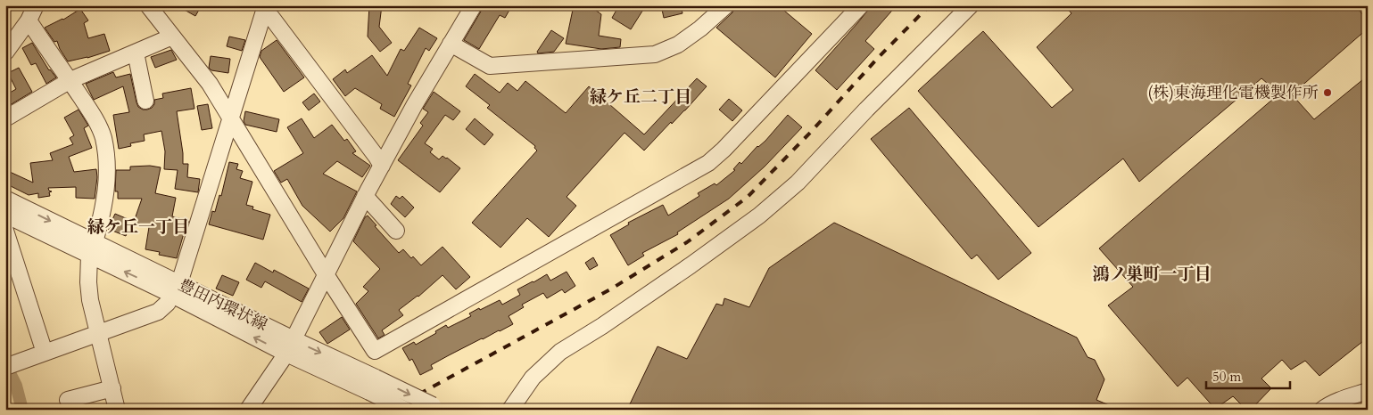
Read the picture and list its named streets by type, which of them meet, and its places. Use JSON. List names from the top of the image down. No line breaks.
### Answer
{"streets":{"street":["豊田内環状線"]},"districts":["緑ケ丘二丁目","緑ケ丘一丁目","鴻ノ巣町一丁目"],"places":["(株)東海理化電機製作所"],"scale_bar":"50 m"}
